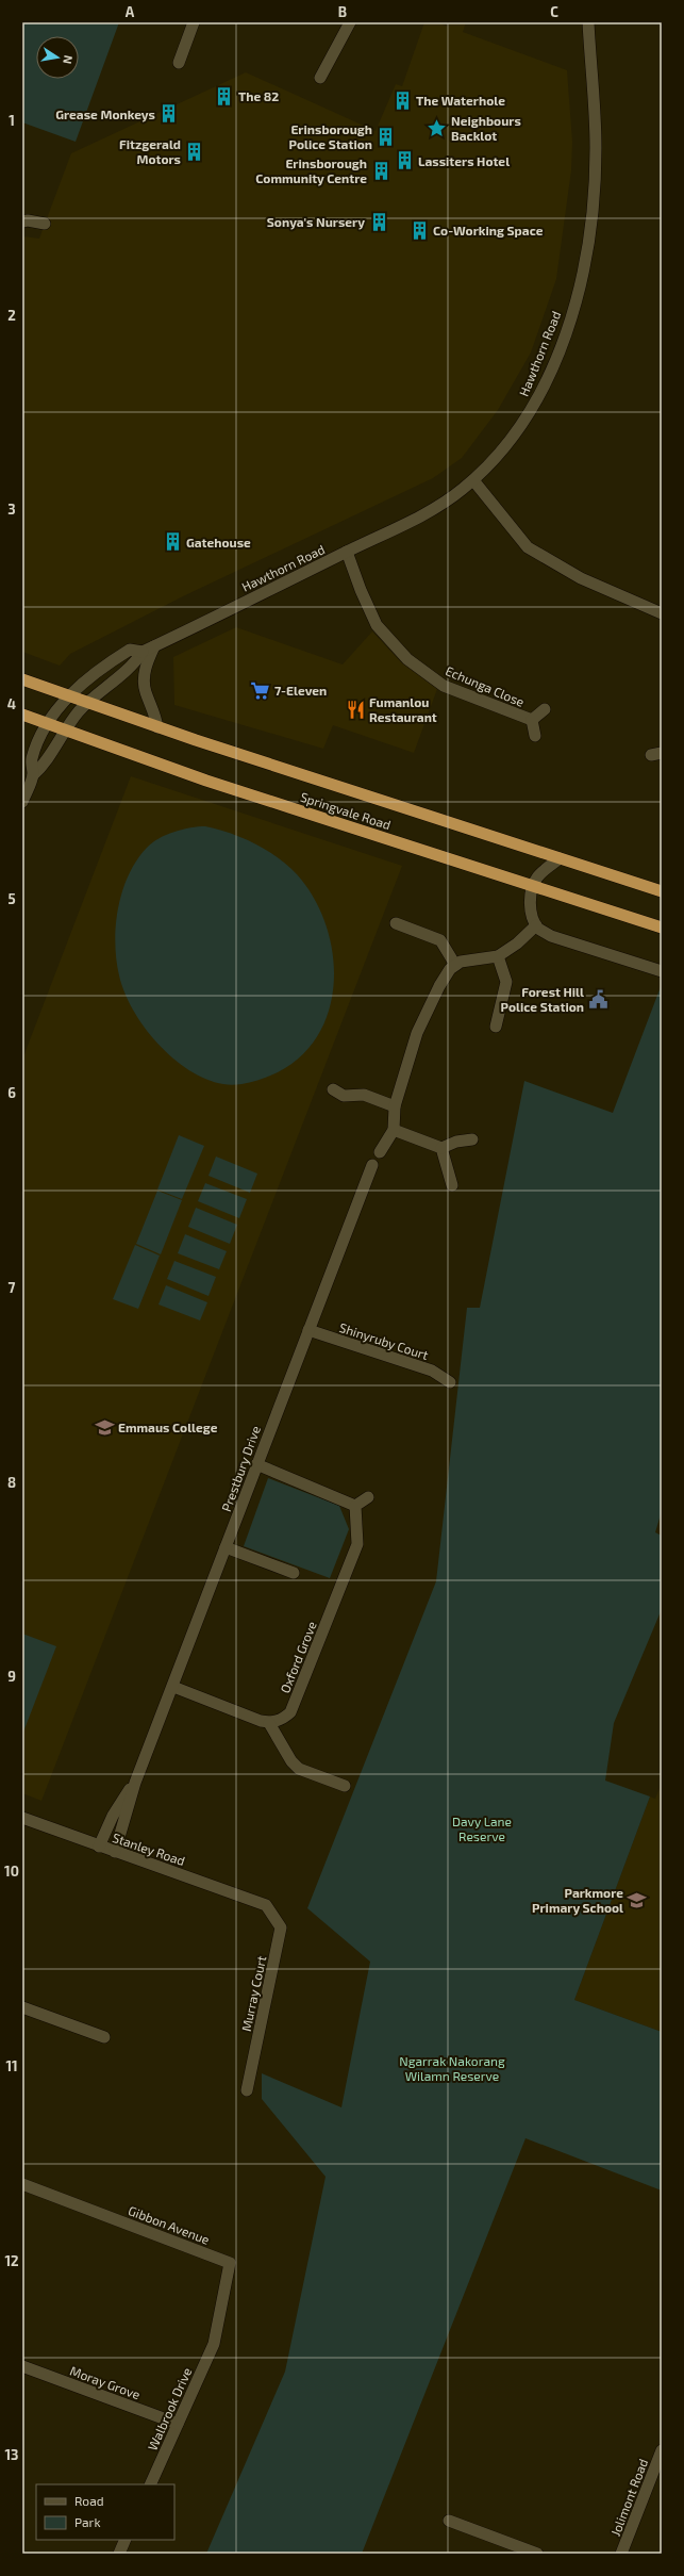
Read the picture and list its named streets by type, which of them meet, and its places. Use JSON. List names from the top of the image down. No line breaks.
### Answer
{"streets":{"highway":["Springvale Road"],"street":["Hawthorn Road","Echunga Close","Shinyruby Court","Prestbury Drive","Oxford Grove","Stanley Road","Murray Court","Gibbon Avenue","Moray Grove","Walbrook Drive","Jolimont Road"]},"crossings":[["Hawthorn Road","Echunga Close"],["Hawthorn Road","Springvale Road"],["Shinyruby Court","Prestbury Drive"],["Prestbury Drive","Stanley Road"],["Stanley Road","Murray Court"],["Gibbon Avenue","Walbrook Drive"],["Moray Grove","Walbrook Drive"]],"parks":["Davy Lane Reserve","Ngarrak Nakorang Wilamn Reserve"],"places":{"building":["The 82","The Waterhole","Grease Monkeys","Erinsborough Police Station","Fitzgerald Motors","Lassiters Hotel","Erinsborough Community Centre","Sonya's Nursery","Co-Working Space","Gatehouse"],"place":["Neighbours Backlot"],"supermarket":["7-Eleven"],"restaurant":["Fumanlou Restaurant"],"public building":["Forest Hill Police Station"],"school or university":["Emmaus College","Parkmore Primary School"]},"legend":["Road","Park"],"north":"right","grid":{"columns":["A","B","C"],"rows":["1","2","3","4","5","6","7","8","9","10","11","12","13"]}}
